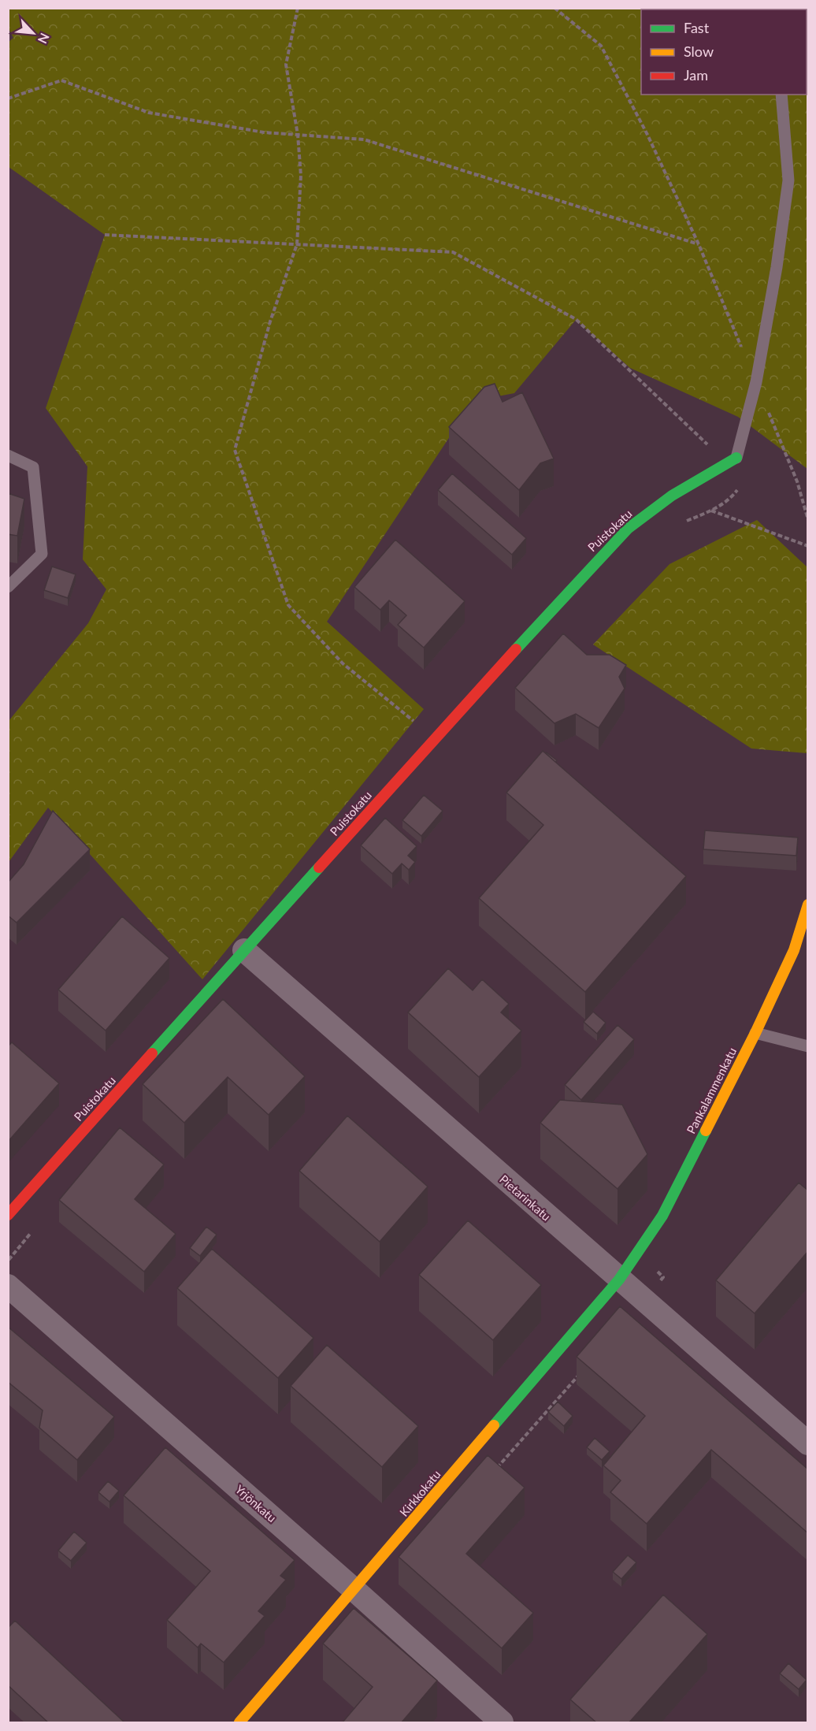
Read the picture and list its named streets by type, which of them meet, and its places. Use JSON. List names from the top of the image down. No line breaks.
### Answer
{"streets":{"street":["Puistokatu","Pankalammenkatu","Pietarinkatu","Kirkkokatu","Yrjönkatu"]},"crossings":[["Puistokatu","Pietarinkatu"],["Pankalammenkatu","Pietarinkatu"],["Pankalammenkatu","Kirkkokatu"],["Pietarinkatu","Kirkkokatu"],["Kirkkokatu","Yrjönkatu"]],"legend":["Fast","Slow","Jam"],"north":"bottom right"}
